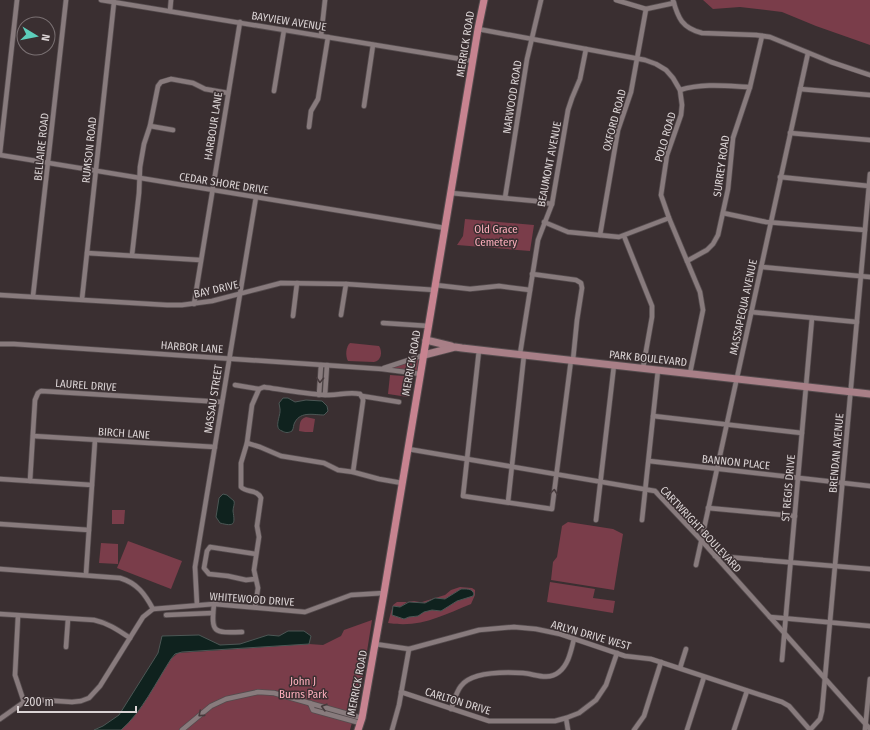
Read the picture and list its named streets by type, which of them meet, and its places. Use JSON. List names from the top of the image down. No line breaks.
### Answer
{"streets":{"main road":["MERRICK ROAD","PARK BOULEVARD"],"street":["BAYVIEW AVENUE","NARWOOD ROAD","OXFORD ROAD","HARBOUR LANE","POLO ROAD","BELLAIRE ROAD","RUMSON ROAD","BEAUMONT AVENUE","SURREY ROAD","CEDAR SHORE DRIVE","BAY DRIVE","MASSAPEQUA AVENUE","HARBOR LANE","LAUREL DRIVE","NASSAU STREET","BIRCH LANE","BRENDAN AVENUE","BANNON PLACE","ST REGIS DRIVE","CARTWRIGHT BOULEVARD","WHITEWOOD DRIVE","ARLYN DRIVE WEST","CARLTON DRIVE"]},"crossings":[["BAYVIEW AVENUE","MERRICK ROAD"],["BAYVIEW AVENUE","HARBOUR LANE"],["BAYVIEW AVENUE","RUMSON ROAD"],["MERRICK ROAD","CEDAR SHORE DRIVE"],["MERRICK ROAD","BAY DRIVE"],["MERRICK ROAD","HARBOR LANE"],["MERRICK ROAD","PARK BOULEVARD"],["MERRICK ROAD","CARTWRIGHT BOULEVARD"],["MERRICK ROAD","WHITEWOOD DRIVE"],["MERRICK ROAD","ARLYN DRIVE WEST"],["HARBOUR LANE","CEDAR SHORE DRIVE"],["HARBOUR LANE","BAY DRIVE"],["POLO ROAD","SURREY ROAD"],["POLO ROAD","PARK BOULEVARD"],["BELLAIRE ROAD","CEDAR SHORE DRIVE"],["BELLAIRE ROAD","BAY DRIVE"],["RUMSON ROAD","CEDAR SHORE DRIVE"],["RUMSON ROAD","BAY DRIVE"],["BEAUMONT AVENUE","BAY DRIVE"],["BEAUMONT AVENUE","PARK BOULEVARD"],["BEAUMONT AVENUE","CARTWRIGHT BOULEVARD"],["CEDAR SHORE DRIVE","NASSAU STREET"],["BAY DRIVE","NASSAU STREET"],["MASSAPEQUA AVENUE","PARK BOULEVARD"],["MASSAPEQUA AVENUE","BANNON PLACE"],["MASSAPEQUA AVENUE","CARTWRIGHT BOULEVARD"],["HARBOR LANE","PARK BOULEVARD"],["HARBOR LANE","NASSAU STREET"],["PARK BOULEVARD","BRENDAN AVENUE"],["PARK BOULEVARD","ST REGIS DRIVE"],["LAUREL DRIVE","NASSAU STREET"],["LAUREL DRIVE","BIRCH LANE"],["NASSAU STREET","BIRCH LANE"],["NASSAU STREET","WHITEWOOD DRIVE"],["BRENDAN AVENUE","BANNON PLACE"],["BRENDAN AVENUE","CARTWRIGHT BOULEVARD"],["BRENDAN AVENUE","ARLYN DRIVE WEST"],["BANNON PLACE","ST REGIS DRIVE"],["ST REGIS DRIVE","CARTWRIGHT BOULEVARD"],["ARLYN DRIVE WEST","CARLTON DRIVE"]],"parks":["Old Grace Cemetery","John J Burns Park"],"scale_bar":"200 m","north":"right"}
